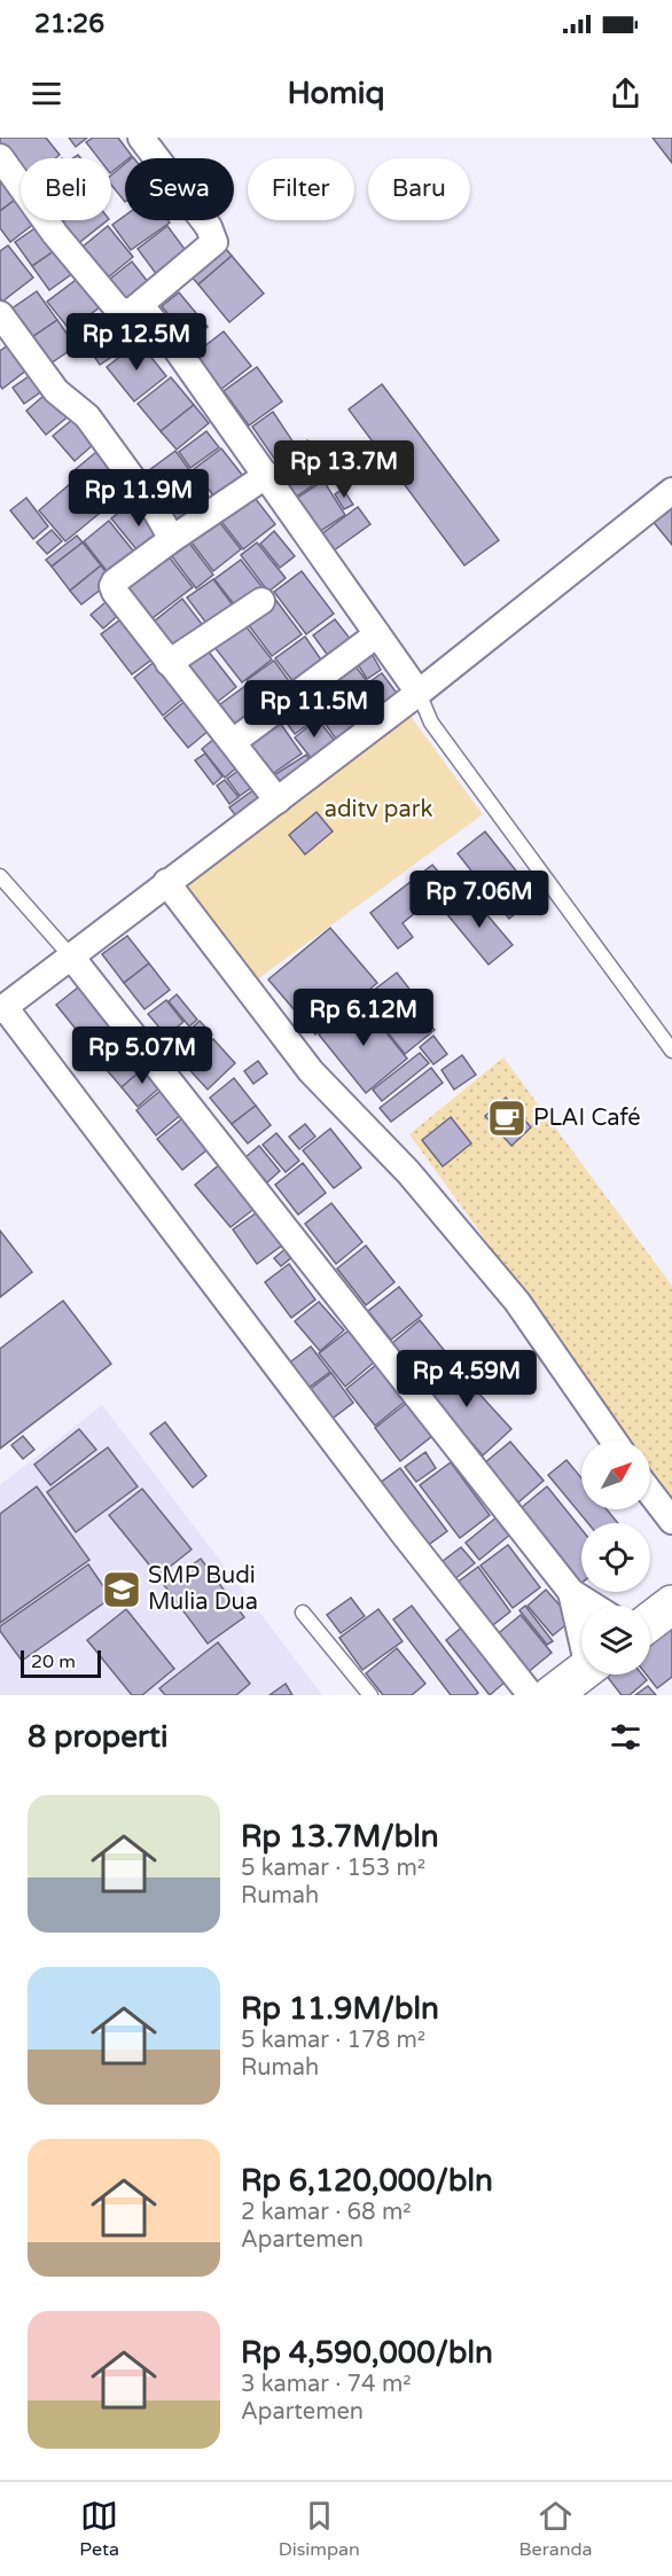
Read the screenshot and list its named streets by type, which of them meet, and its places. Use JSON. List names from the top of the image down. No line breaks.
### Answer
{"parks":["aditv park"],"places":{"cafe":["PLAI Café"],"school or university":["SMP Budi Mulia Dua"]},"scale_bar":"20 m","north":"top right","page":{"status":"21:26","header":"Homiq","chip":["Beli","Sewa","Filter","Baru"],"price":["Rp 12.5M","Rp 13.7M","Rp 11.9M","Rp 11.5M","Rp 7.06M","Rp 6.12M","Rp 5.07M","Rp 4.59M"],"scale":"20 m","heading":"8 properti","list":[{"name":"Rp 13.7M/bln","note":"5 kamar · 153 m² · Rumah"},{"name":"Rp 11.9M/bln","note":"5 kamar · 178 m² · Rumah"},{"name":"Rp 6,120,000/bln","note":"2 kamar · 68 m² · Apartemen"},{"name":"Rp 4,590,000/bln","note":"3 kamar · 74 m² · Apartemen"}],"tabs":["Peta","Disimpan","Beranda"]}}
